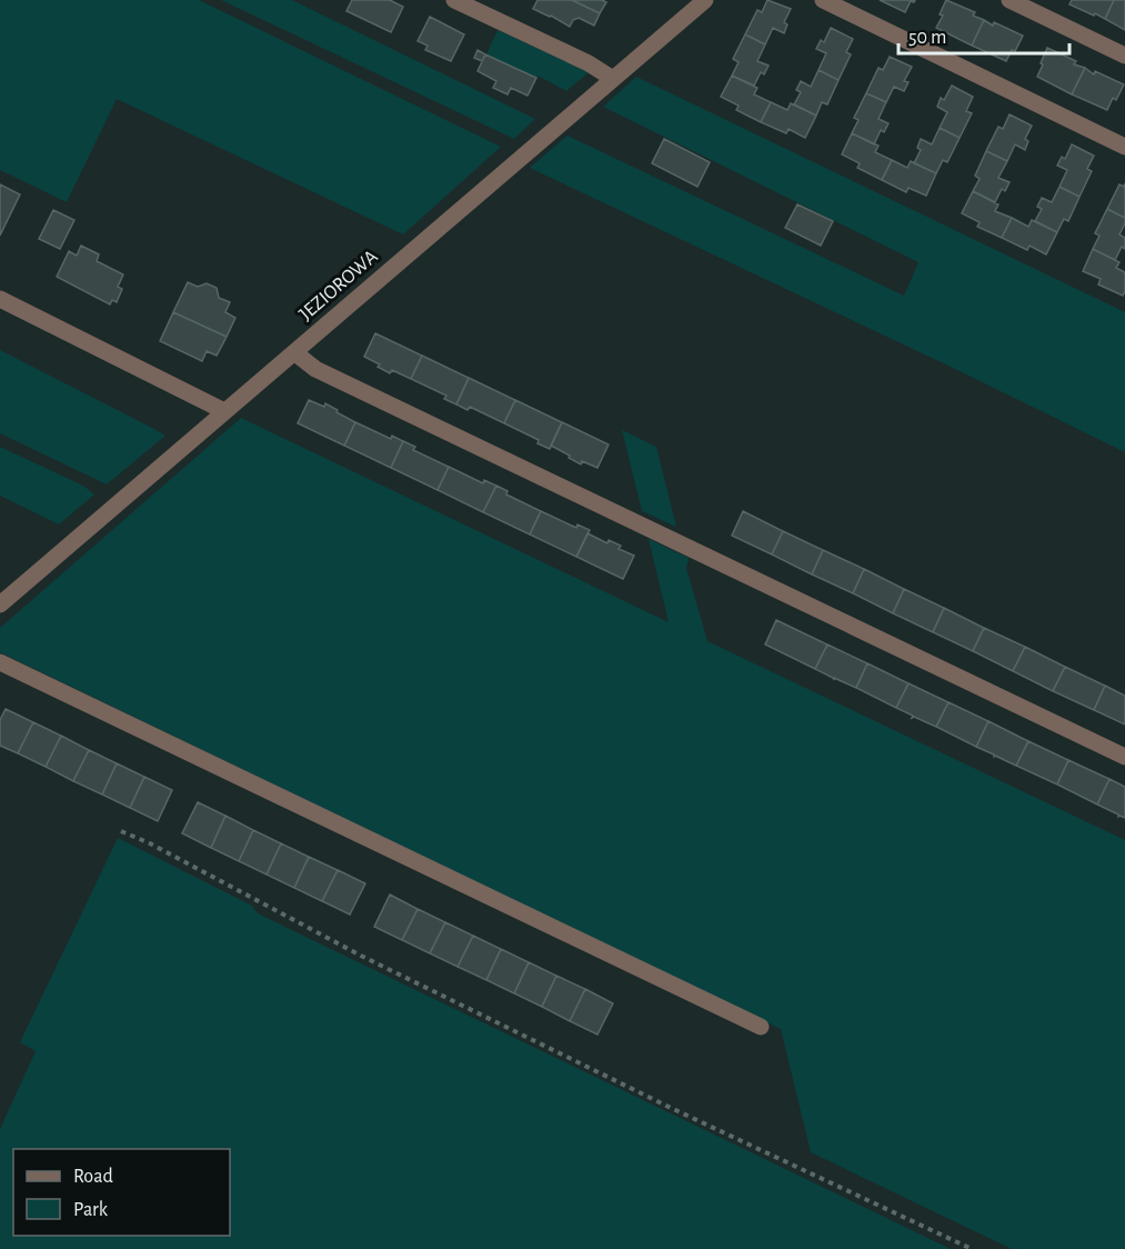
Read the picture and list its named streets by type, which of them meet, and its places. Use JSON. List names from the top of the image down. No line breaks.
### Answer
{"streets":{"street":["JEZIOROWA"]},"legend":["Road","Park"],"scale_bar":"50 m"}
